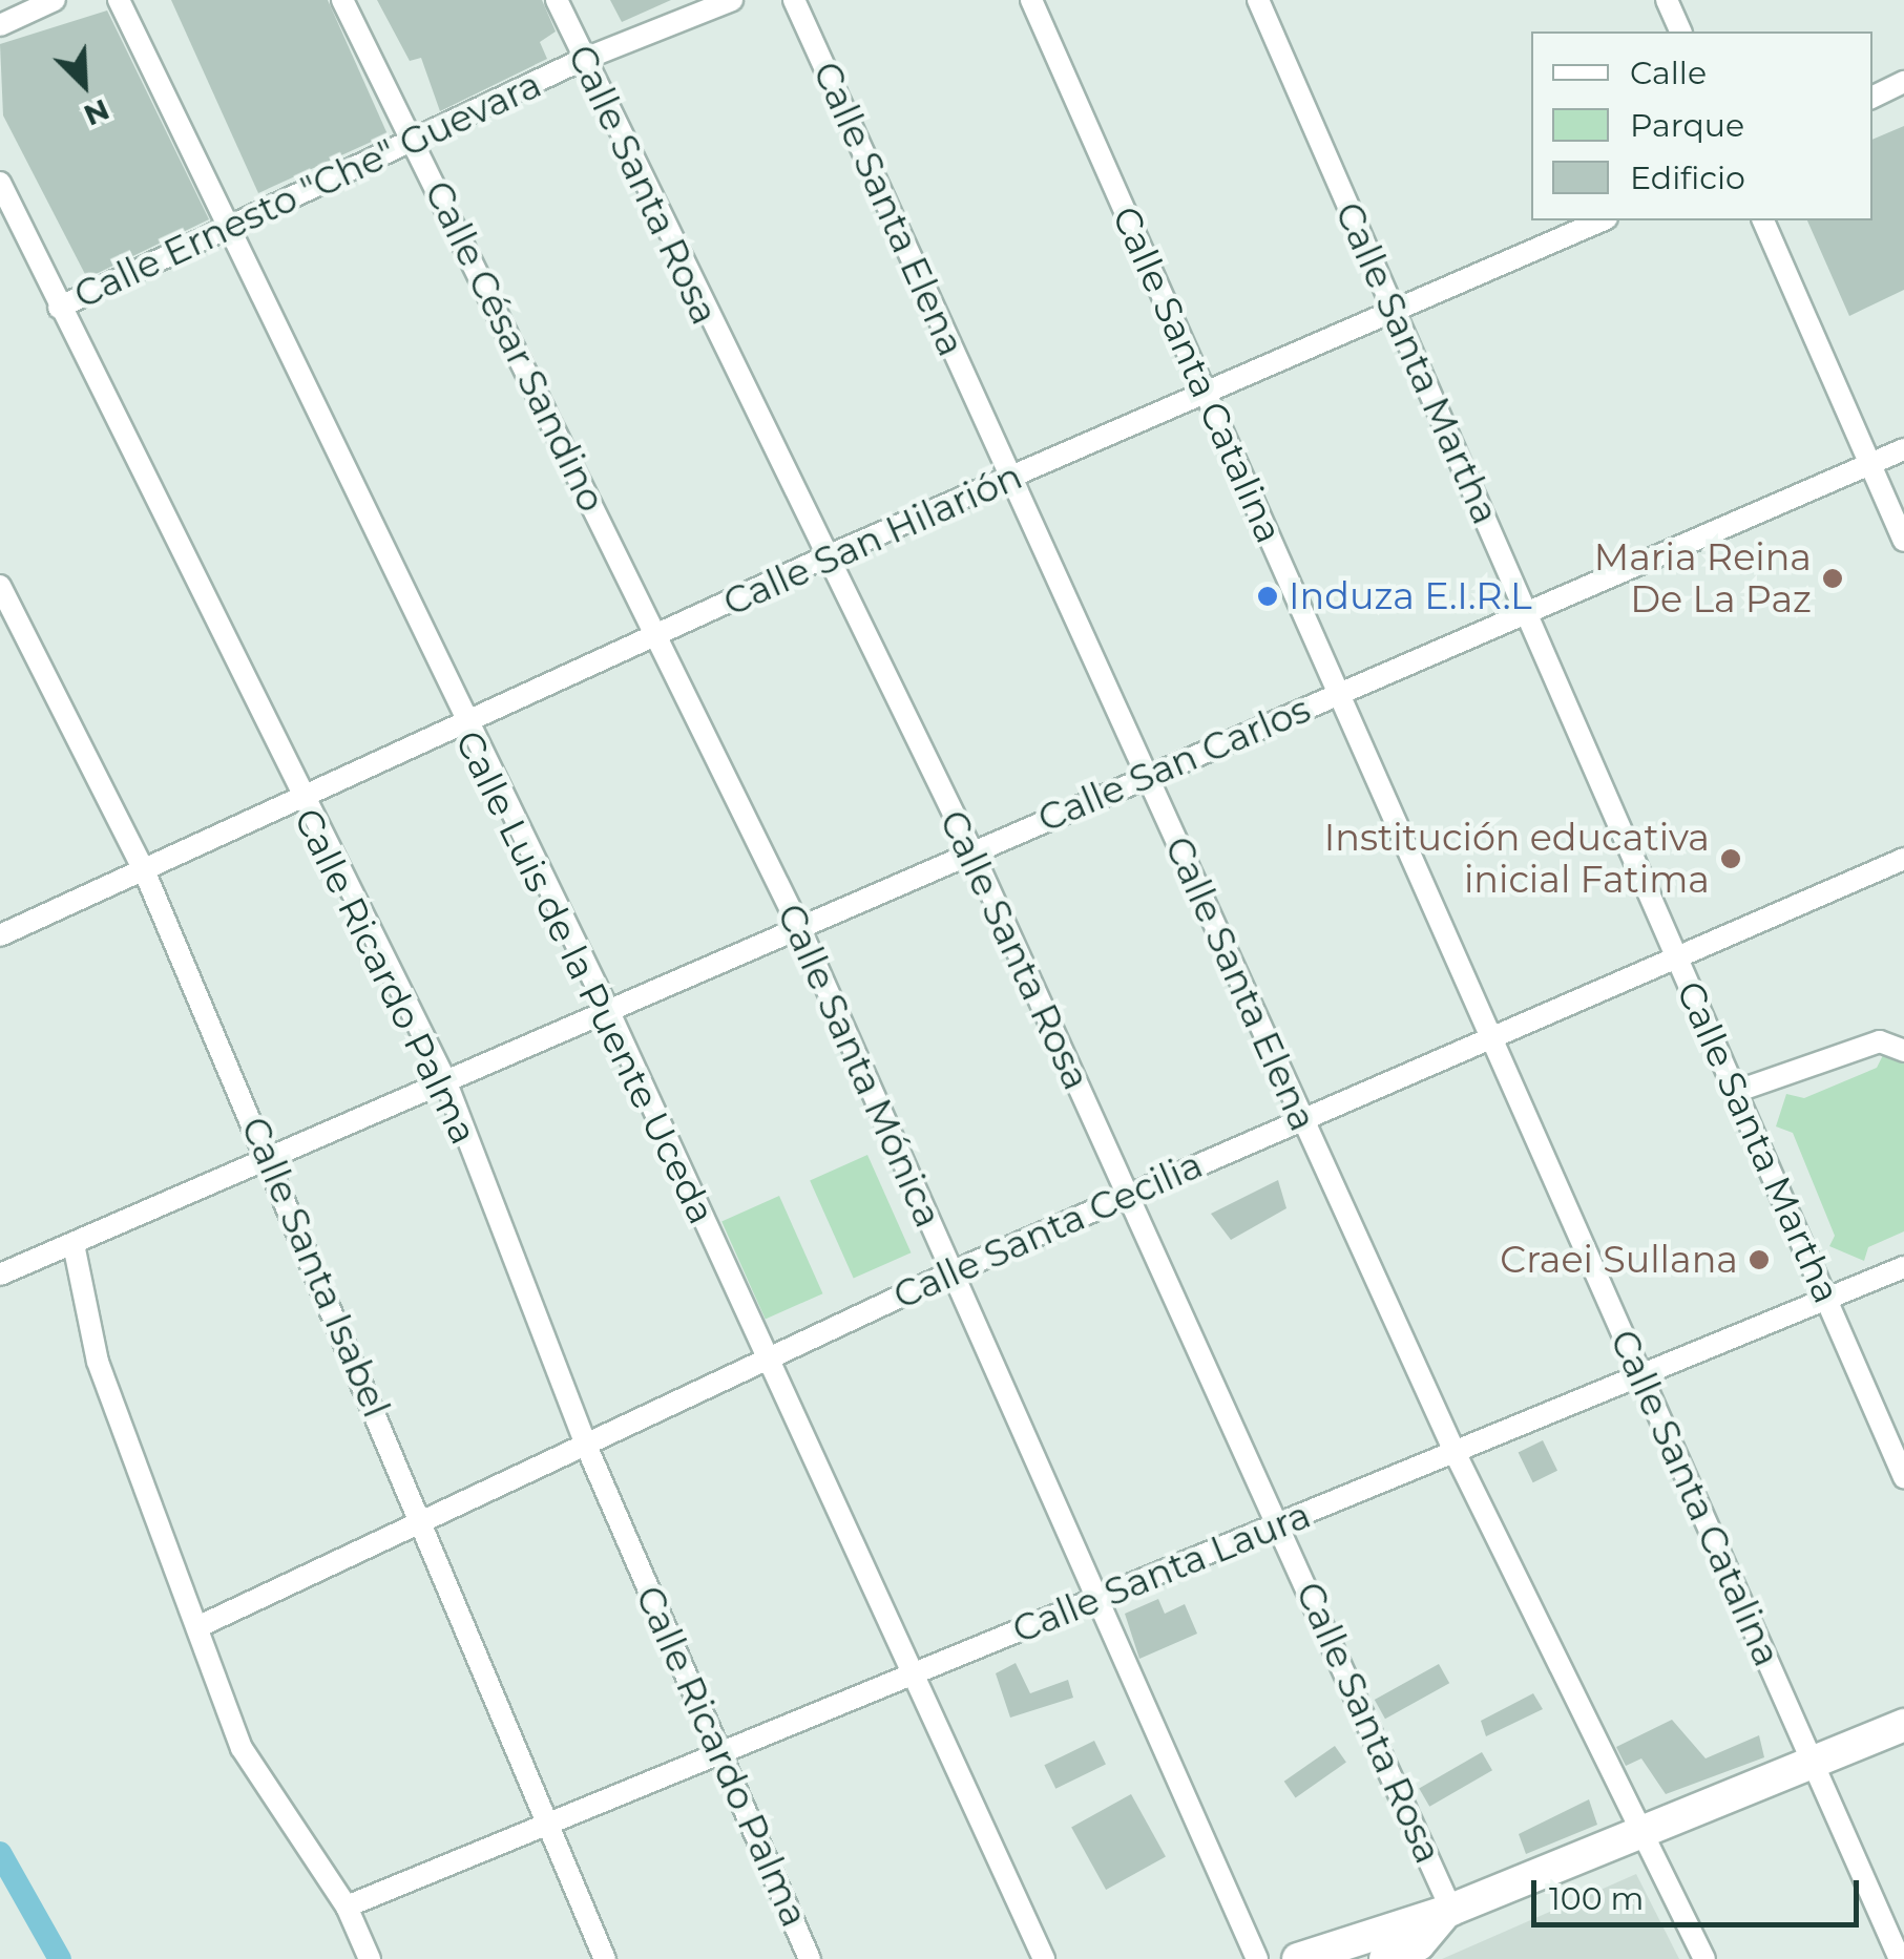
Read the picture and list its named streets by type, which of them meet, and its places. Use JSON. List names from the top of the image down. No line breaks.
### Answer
{"streets":{"street":["Calle Santa Rosa","Calle Ernesto \"Che\" Guevara","Calle Santa Elena","Calle César Sandino","Calle Santa Martha","Calle Santa Catalina","Calle San Hilarión","Calle San Carlos","Calle Ricardo Palma","Calle Luis de la Puente Uceda","Calle Santa Mónica","Calle Santa Cecilia","Calle Santa Isabel","Calle Santa Laura"]},"crossings":[["Calle Santa Rosa","Calle Ernesto \"Che\" Guevara"],["Calle Santa Rosa","Calle San Hilarión"],["Calle Santa Rosa","Calle San Carlos"],["Calle Santa Rosa","Calle Santa Cecilia"],["Calle Santa Rosa","Calle Santa Laura"],["Calle Ernesto \"Che\" Guevara","Calle César Sandino"],["Calle Ernesto \"Che\" Guevara","Calle Ricardo Palma"],["Calle Ernesto \"Che\" Guevara","Calle Luis de la Puente Uceda"],["Calle Santa Elena","Calle San Hilarión"],["Calle Santa Elena","Calle San Carlos"],["Calle Santa Elena","Calle Santa Cecilia"],["Calle Santa Elena","Calle Santa Laura"],["Calle César Sandino","Calle San Hilarión"],["Calle César Sandino","Calle Santa Mónica"],["Calle Santa Martha","Calle San Hilarión"],["Calle Santa Martha","Calle San Carlos"],["Calle Santa Martha","Calle Santa Cecilia"],["Calle Santa Martha","Calle Santa Laura"],["Calle Santa Catalina","Calle San Hilarión"],["Calle Santa Catalina","Calle San Carlos"],["Calle Santa Catalina","Calle Santa Cecilia"],["Calle Santa Catalina","Calle Santa Laura"],["Calle San Hilarión","Calle Ricardo Palma"],["Calle San Hilarión","Calle Luis de la Puente Uceda"],["Calle San Hilarión","Calle Santa Mónica"],["Calle San Hilarión","Calle Santa Isabel"],["Calle San Carlos","Calle Ricardo Palma"],["Calle San Carlos","Calle Luis de la Puente Uceda"],["Calle San Carlos","Calle Santa Mónica"],["Calle San Carlos","Calle Santa Isabel"],["Calle Ricardo Palma","Calle Santa Cecilia"],["Calle Ricardo Palma","Calle Santa Laura"],["Calle Luis de la Puente Uceda","Calle Santa Cecilia"],["Calle Luis de la Puente Uceda","Calle Santa Laura"],["Calle Santa Mónica","Calle Santa Cecilia"],["Calle Santa Mónica","Calle Santa Laura"],["Calle Santa Cecilia","Calle Santa Isabel"],["Calle Santa Isabel","Calle Santa Laura"]],"places":["Maria Reina De La Paz","Induza E.I.R.L","Institución educativa inicial Fatima","Craei Sullana"],"legend":["Calle","Parque","Edificio"],"scale_bar":"100 m","north":"bottom right"}
